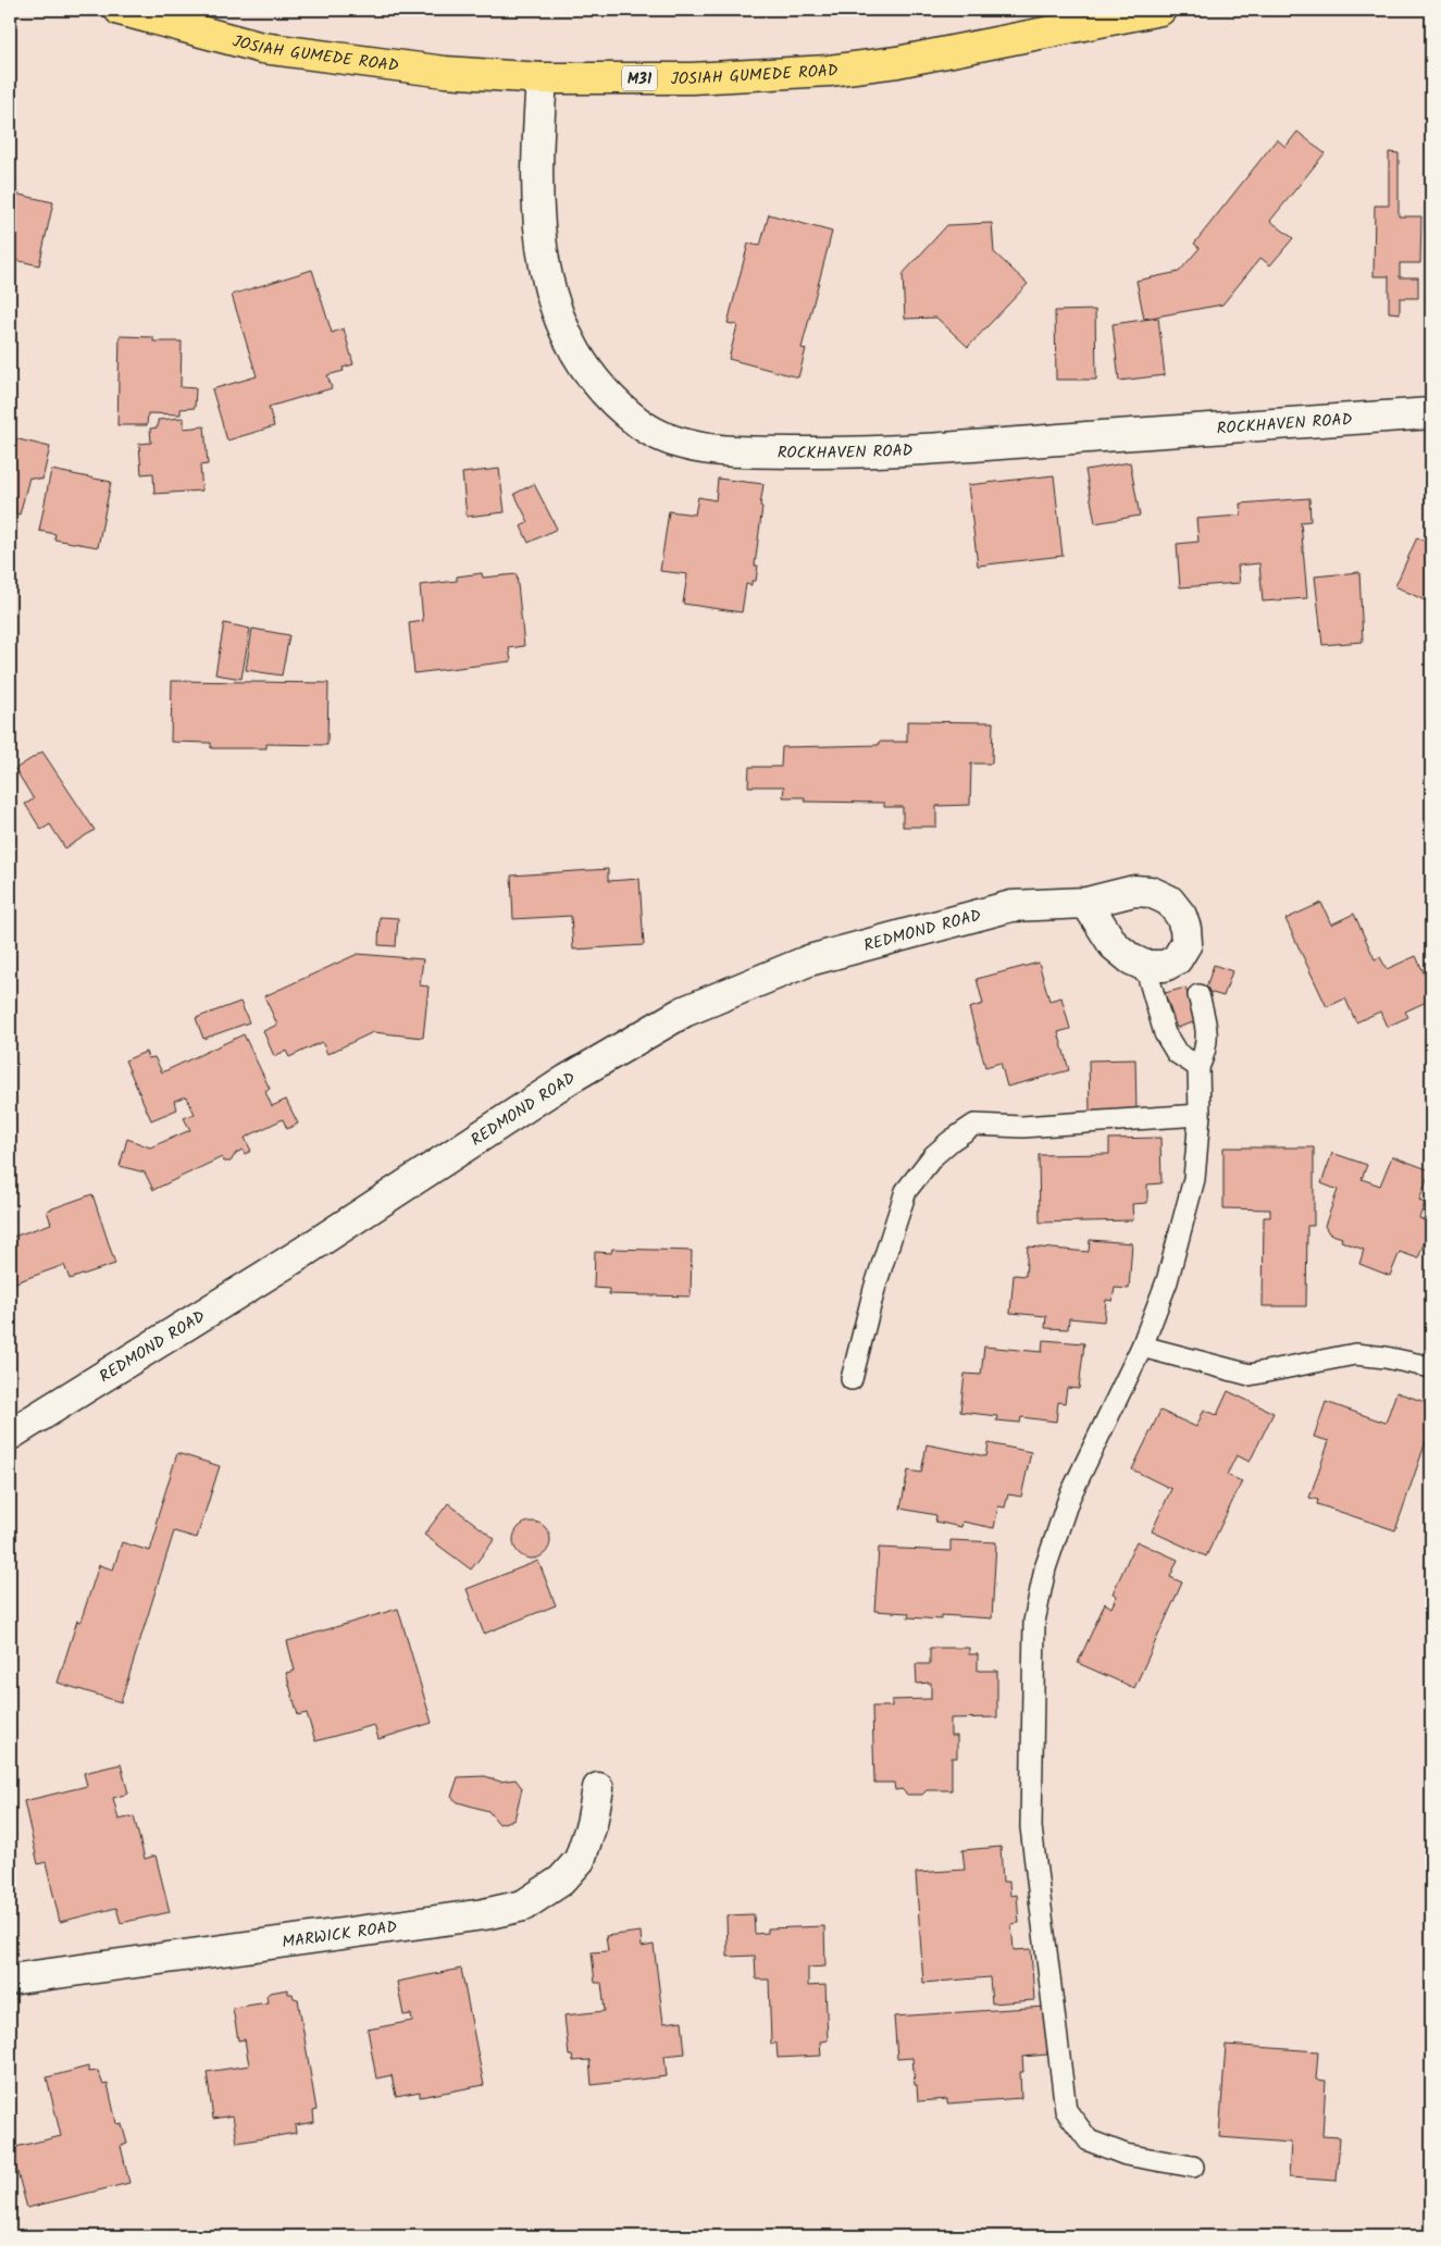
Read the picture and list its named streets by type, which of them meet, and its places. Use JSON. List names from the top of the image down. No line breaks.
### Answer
{"streets":{"main road":["JOSIAH GUMEDE ROAD","M31"],"street":["ROCKHAVEN ROAD","REDMOND ROAD","MARWICK ROAD"]},"crossings":[["JOSIAH GUMEDE ROAD","ROCKHAVEN ROAD"]]}
